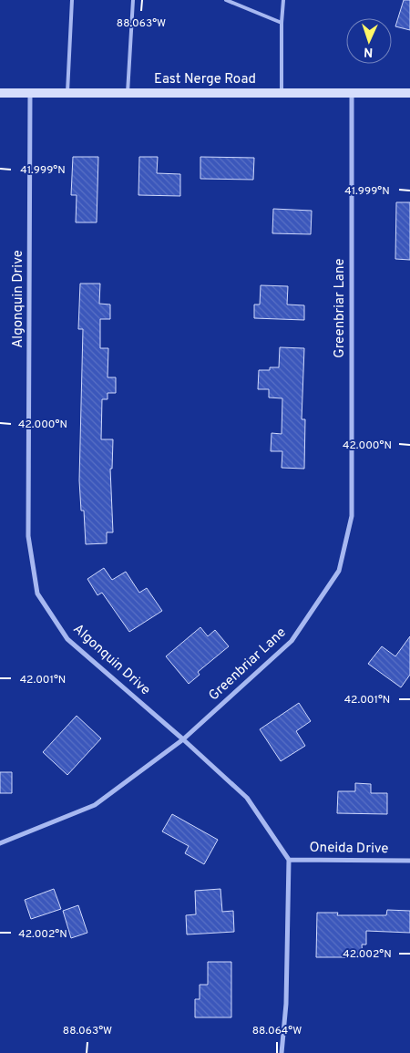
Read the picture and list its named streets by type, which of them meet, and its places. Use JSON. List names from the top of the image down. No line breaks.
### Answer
{"streets":{"main road":["East Nerge Road"],"street":["Algonquin Drive","Greenbriar Lane","Oneida Drive"]},"crossings":[["East Nerge Road","Algonquin Drive"],["East Nerge Road","Greenbriar Lane"],["Algonquin Drive","Greenbriar Lane"],["Algonquin Drive","Oneida Drive"]],"north":"bottom","coordinates":["88.063°W","41.999°N","42.000°N","42.001°N","42.002°N","88.064°W"]}
